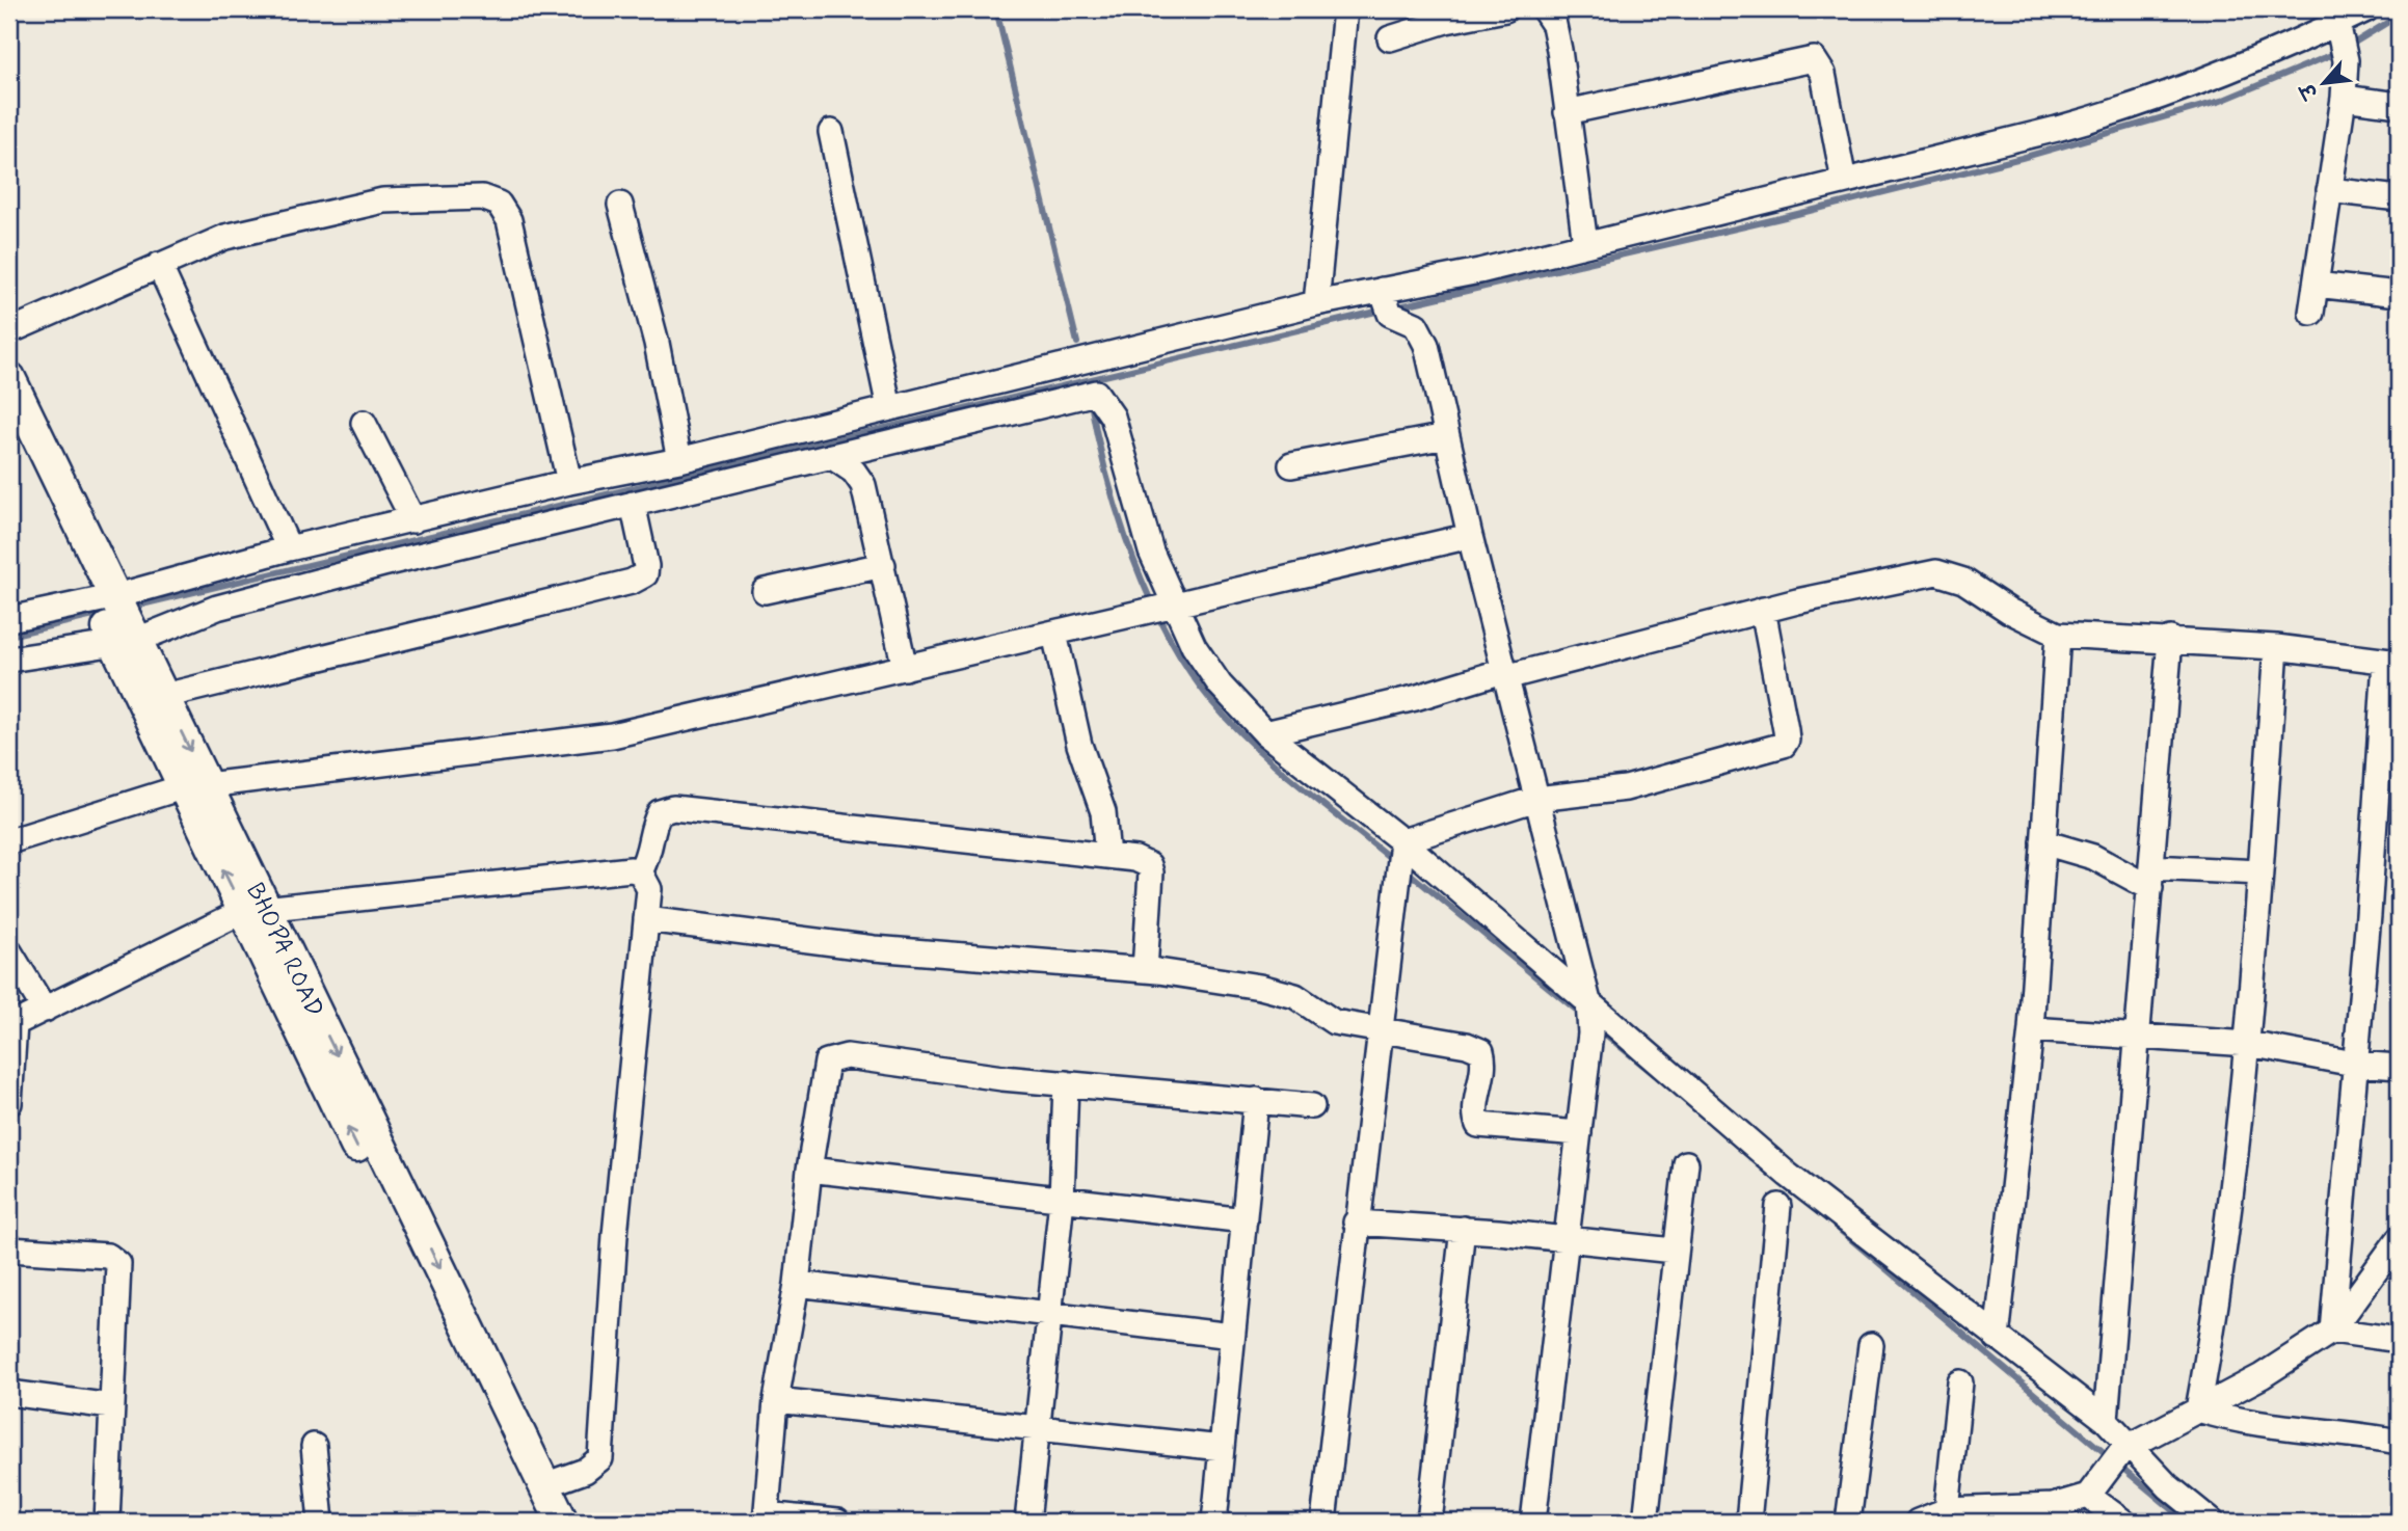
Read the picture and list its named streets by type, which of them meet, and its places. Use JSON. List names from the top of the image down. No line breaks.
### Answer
{"streets":{"main road":["BHOPA ROAD"]},"north":"bottom left"}
